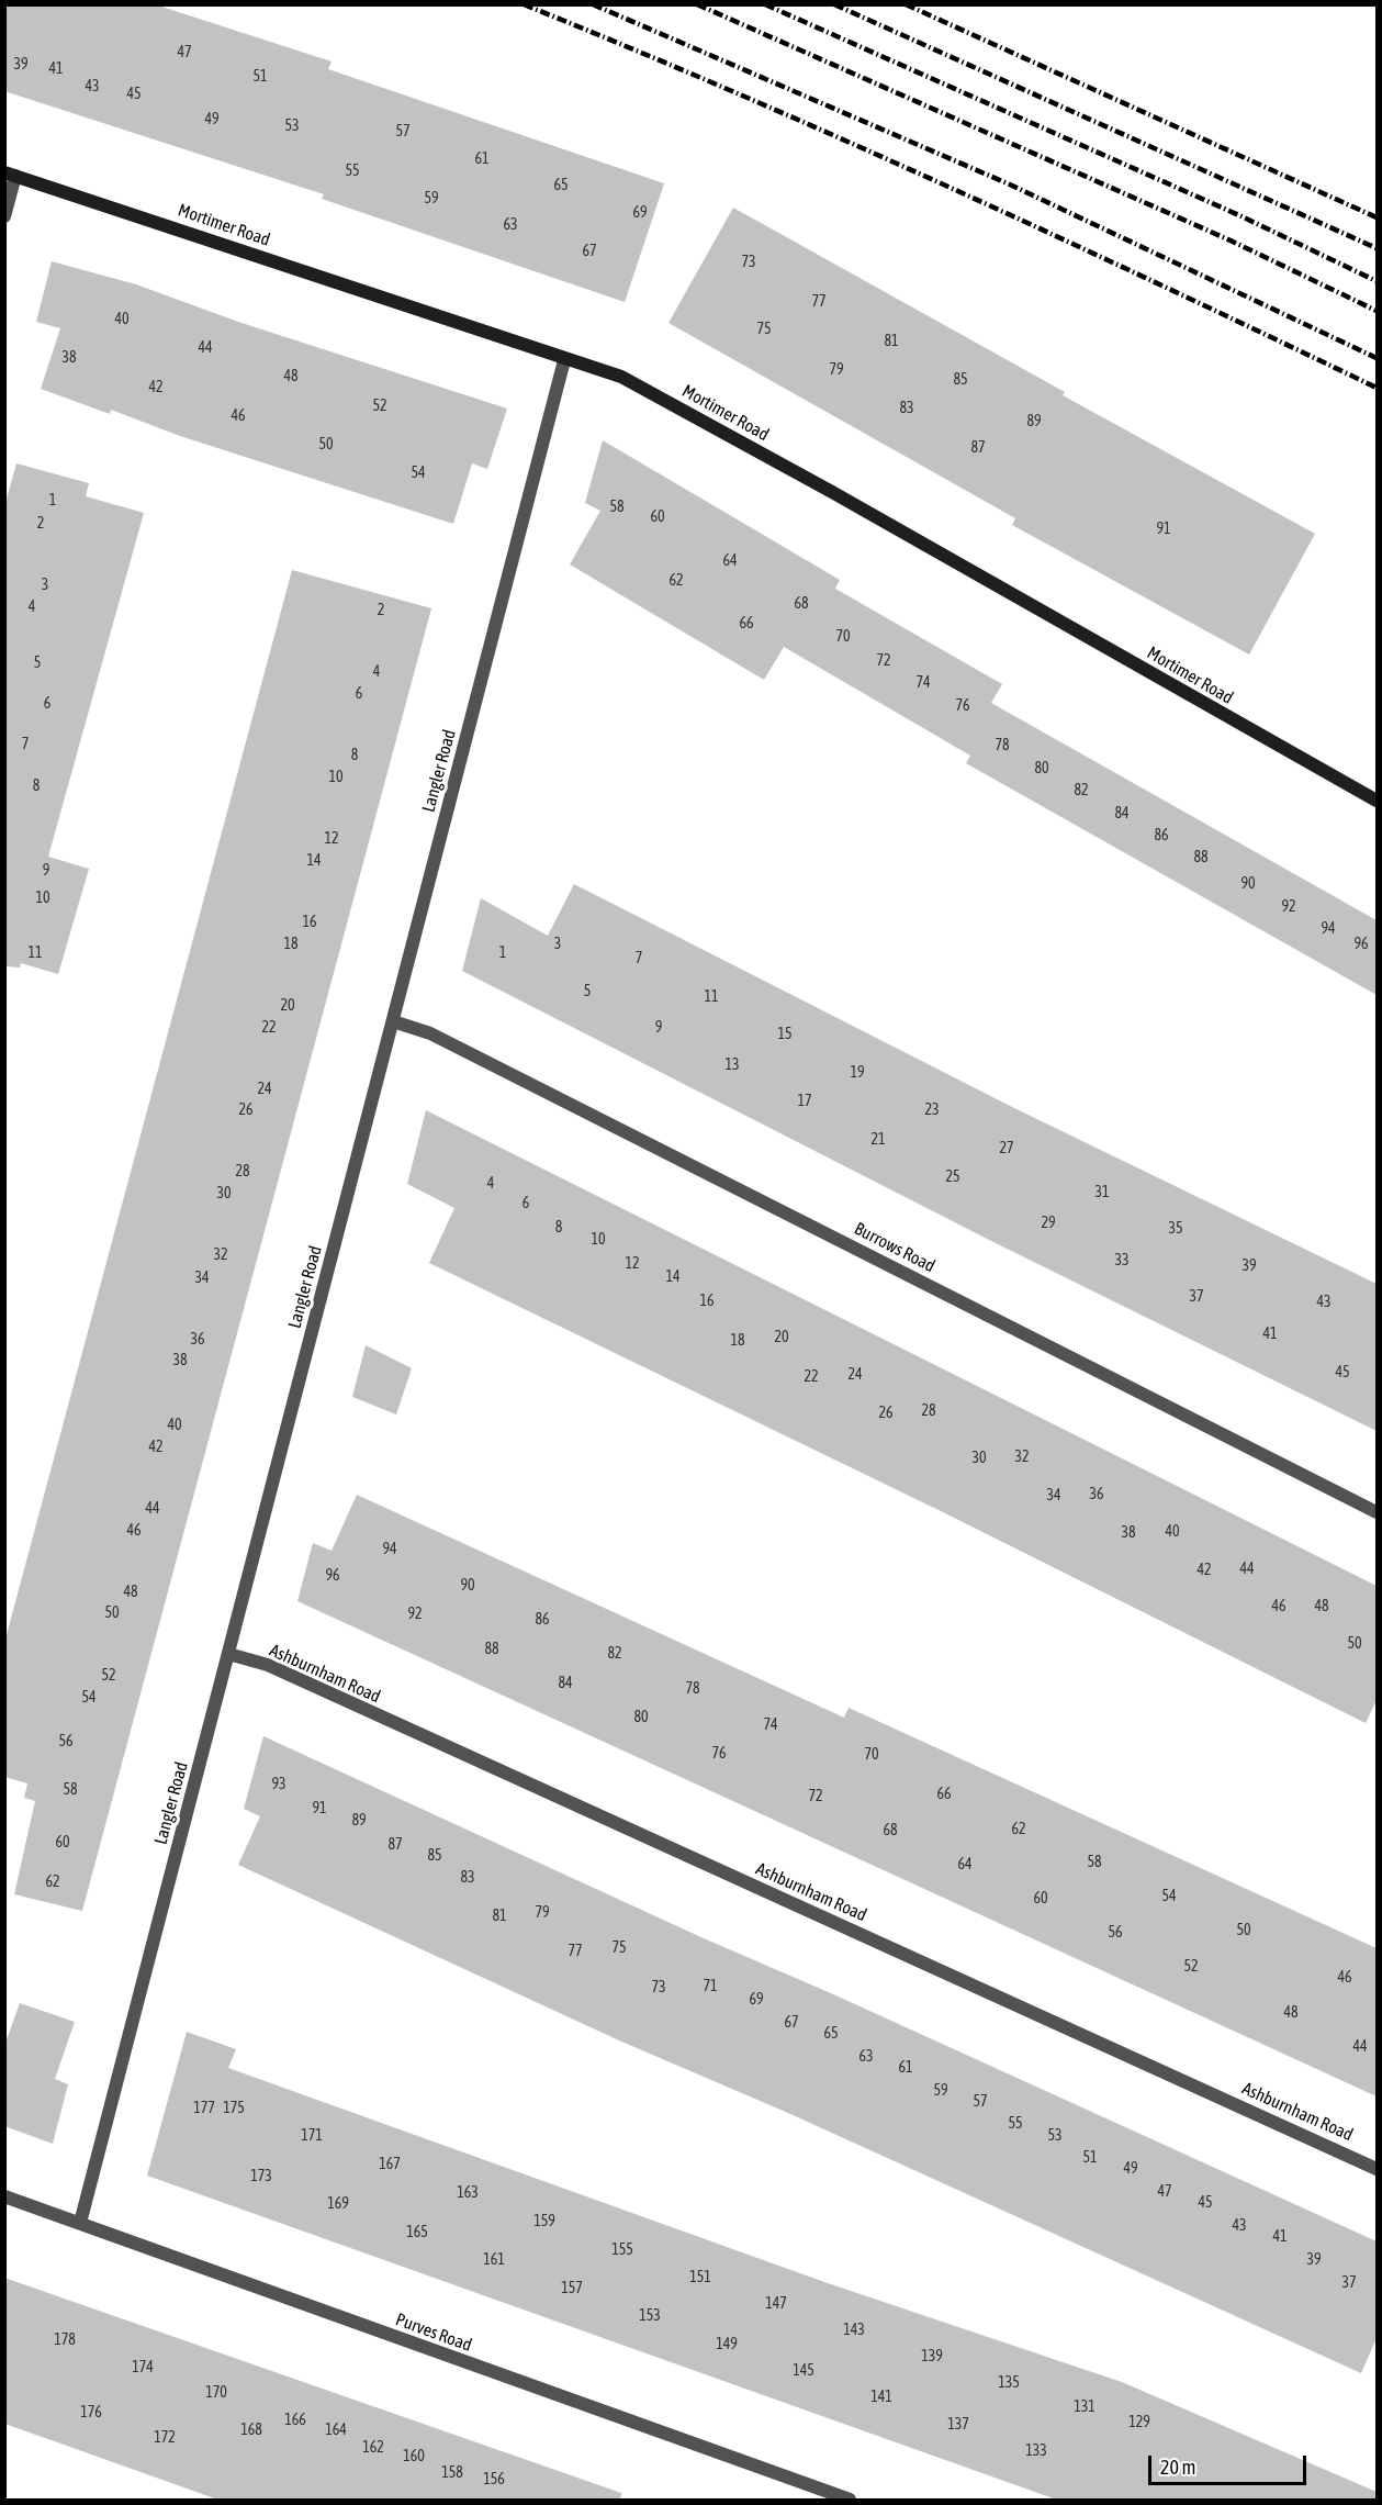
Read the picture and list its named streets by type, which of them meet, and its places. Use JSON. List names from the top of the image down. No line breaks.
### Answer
{"streets":{"main road":["Mortimer Road"],"street":["Langler Road","Burrows Road","Ashburnham Road","Purves Road"]},"crossings":[["Mortimer Road","Langler Road"],["Langler Road","Burrows Road"],["Langler Road","Ashburnham Road"],["Langler Road","Purves Road"]],"house_numbers":["47","39","41","51","43","45","49","53","57","61","55","65","59","69","63","67","73","77","40","75","81","44","38","79","48","85","42","52","83","46","89","50","87","54","1","58","60","2","91","64","62","3","68","4","2","66","70","72","5","4","74","6","6","76","7","78","8","80","10","8","82","84","86","12","88","14","9","90","10","92","16","94","18","3","96","11","1","7","5","11","20","22","9","15","13","19","24","17","26","23","21","27","28","25","4","31","30","6","29","8","35","10","32","33","12","39","14","34","37","16","43","41","20","36","18","38","45","24","22","28","26","40","42","32","30","36","34","44","46","40","38","94","44","42","96","90","48","46","48","50","92","86","50","88","82","52","84","78","54","80","74","56","76","70","93","58","66","72","91","89","62","68","60","87","85","58","64","83","62","54","60","79","81","50","56","75","77","52","46","71","73","69","48","67","65","44","63","61","59","57","177","175","55","171","53","51","167","49","173","47","163","45","169","159","43","165","41","155","161","39","151","37","157","147","153","143","178","149","139","174","145","135","170","141","131","176","166","129","137","168","164","172","162","133","160","158","156"],"scale_bar":"20 m"}
